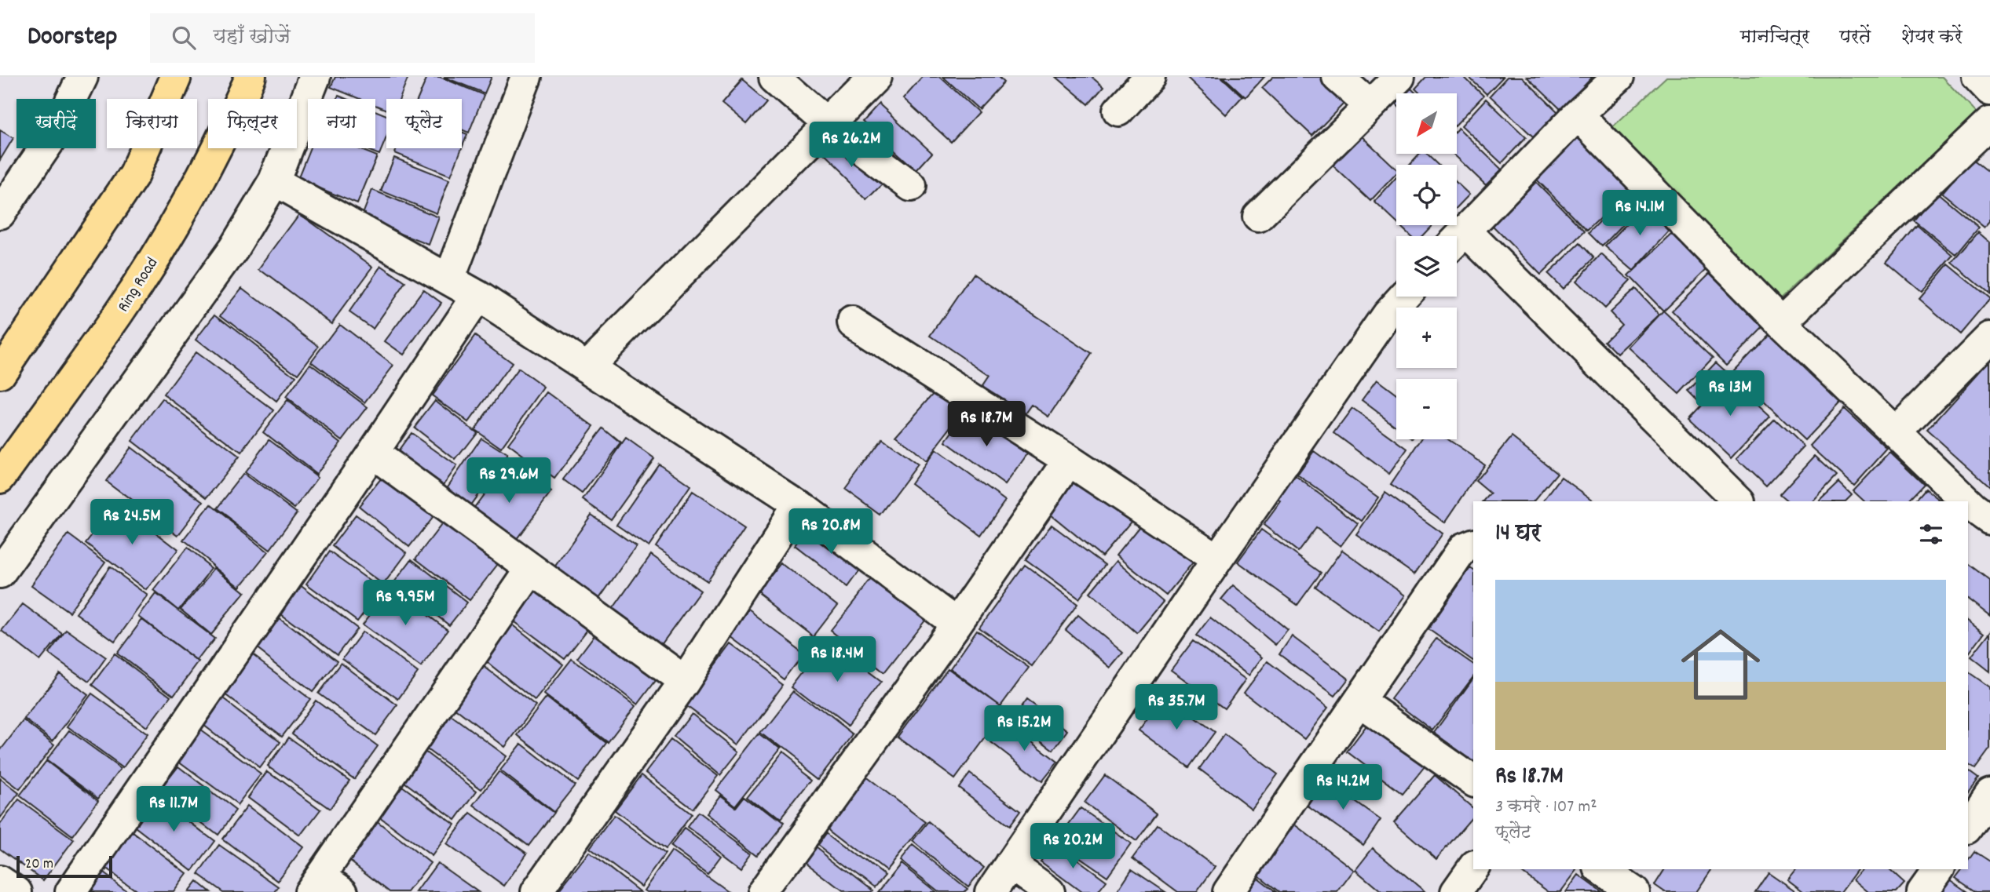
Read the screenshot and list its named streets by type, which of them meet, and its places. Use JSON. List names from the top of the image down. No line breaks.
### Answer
{"streets":{"highway":["Ring Road"]},"scale_bar":"20 m","north":"bottom left","page":{"header":"Doorstep","search":"यहाँ खोजें","nav":["मानचित्र","परतें","शेयर करें"],"map_buttons":["+","−"],"chip":["खरीदें","किराया","फ़िल्टर","नया","फ़्लैट"],"price":["Rs 26.2M","Rs 14.1M","Rs 13M","Rs 18.7M","Rs 29.6M","Rs 24.5M","Rs 20.8M","Rs 9.95M","Rs 18.4M","Rs 35.7M","Rs 15.2M","Rs 14.2M","Rs 11.7M","Rs 20.2M"],"heading":"14 घर","list":[{"name":"Rs 18.7M","note":"3 कमरे · 107 m² · फ़्लैट"}],"scale":"20 m"}}
